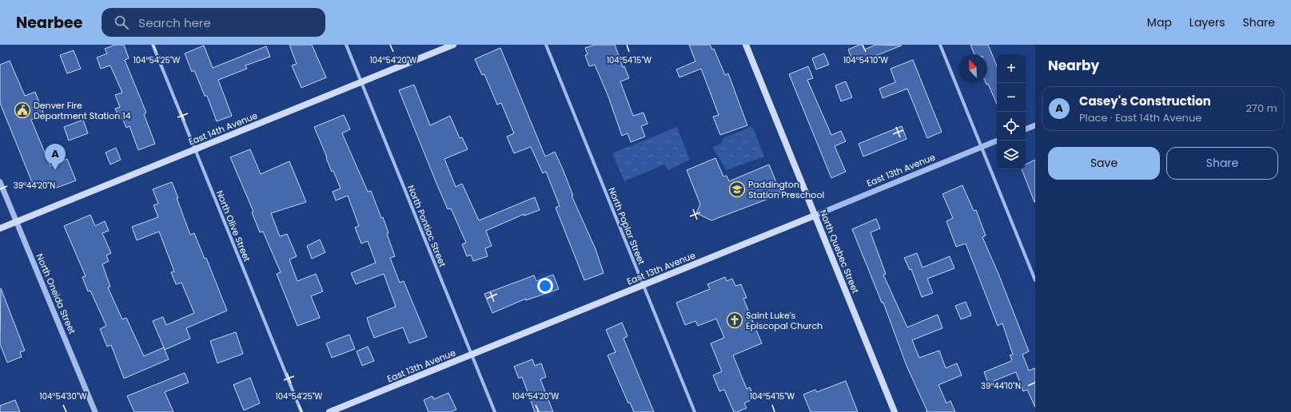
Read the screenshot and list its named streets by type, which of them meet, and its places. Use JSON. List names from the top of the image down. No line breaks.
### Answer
{"streets":{"main road":["East 14th Avenue","East 13th Avenue","North Quebec Street"],"street":["North Olive Street","North Pontiac Street","North Poplar Street","North Oneida Street"]},"crossings":[["East 14th Avenue","North Olive Street"],["East 14th Avenue","North Pontiac Street"],["East 14th Avenue","North Oneida Street"],["East 13th Avenue","North Pontiac Street"],["East 13th Avenue","North Poplar Street"],["East 13th Avenue","North Quebec Street"]],"places":{"public building":["Denver Fire Department Station 14"],"school or university":["Paddington Station Preschool"],"church":["Saint Luke's Episcopal Church"]},"north":"top","page":{"header":"Nearbee","search":"Search here","nav":["Map","Layers","Share"],"heading":"Nearby","map_buttons":["+","−"],"list":[{"mark":"A","name":"Casey's Construction","note":"Place · East 14th Avenue","value":"270 m"}],"buttons":["Save","Share"],"pins":"A"},"coordinates":["104°54'25\"W","104°54'20\"W","104°54'15\"W","104°54'10\"W","39°44'20\"N","39°44'10\"N","104°54'30\"W"]}
